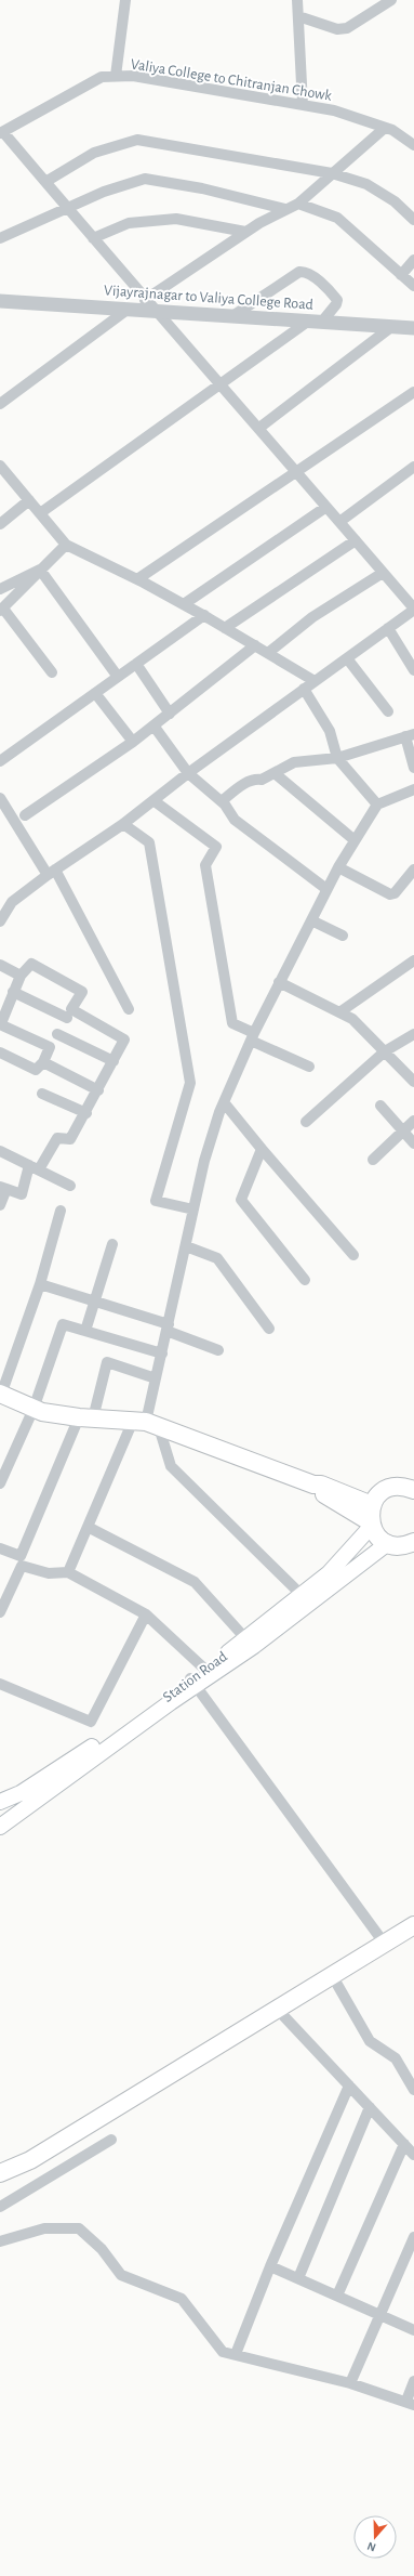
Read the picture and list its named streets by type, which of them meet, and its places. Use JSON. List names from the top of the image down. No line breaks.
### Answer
{"streets":{"main road":["Station Road"],"street":["Valiya College to Chitranjan Chowk","Vijayrajnagar to Valiya College Road"]},"north":"bottom"}
